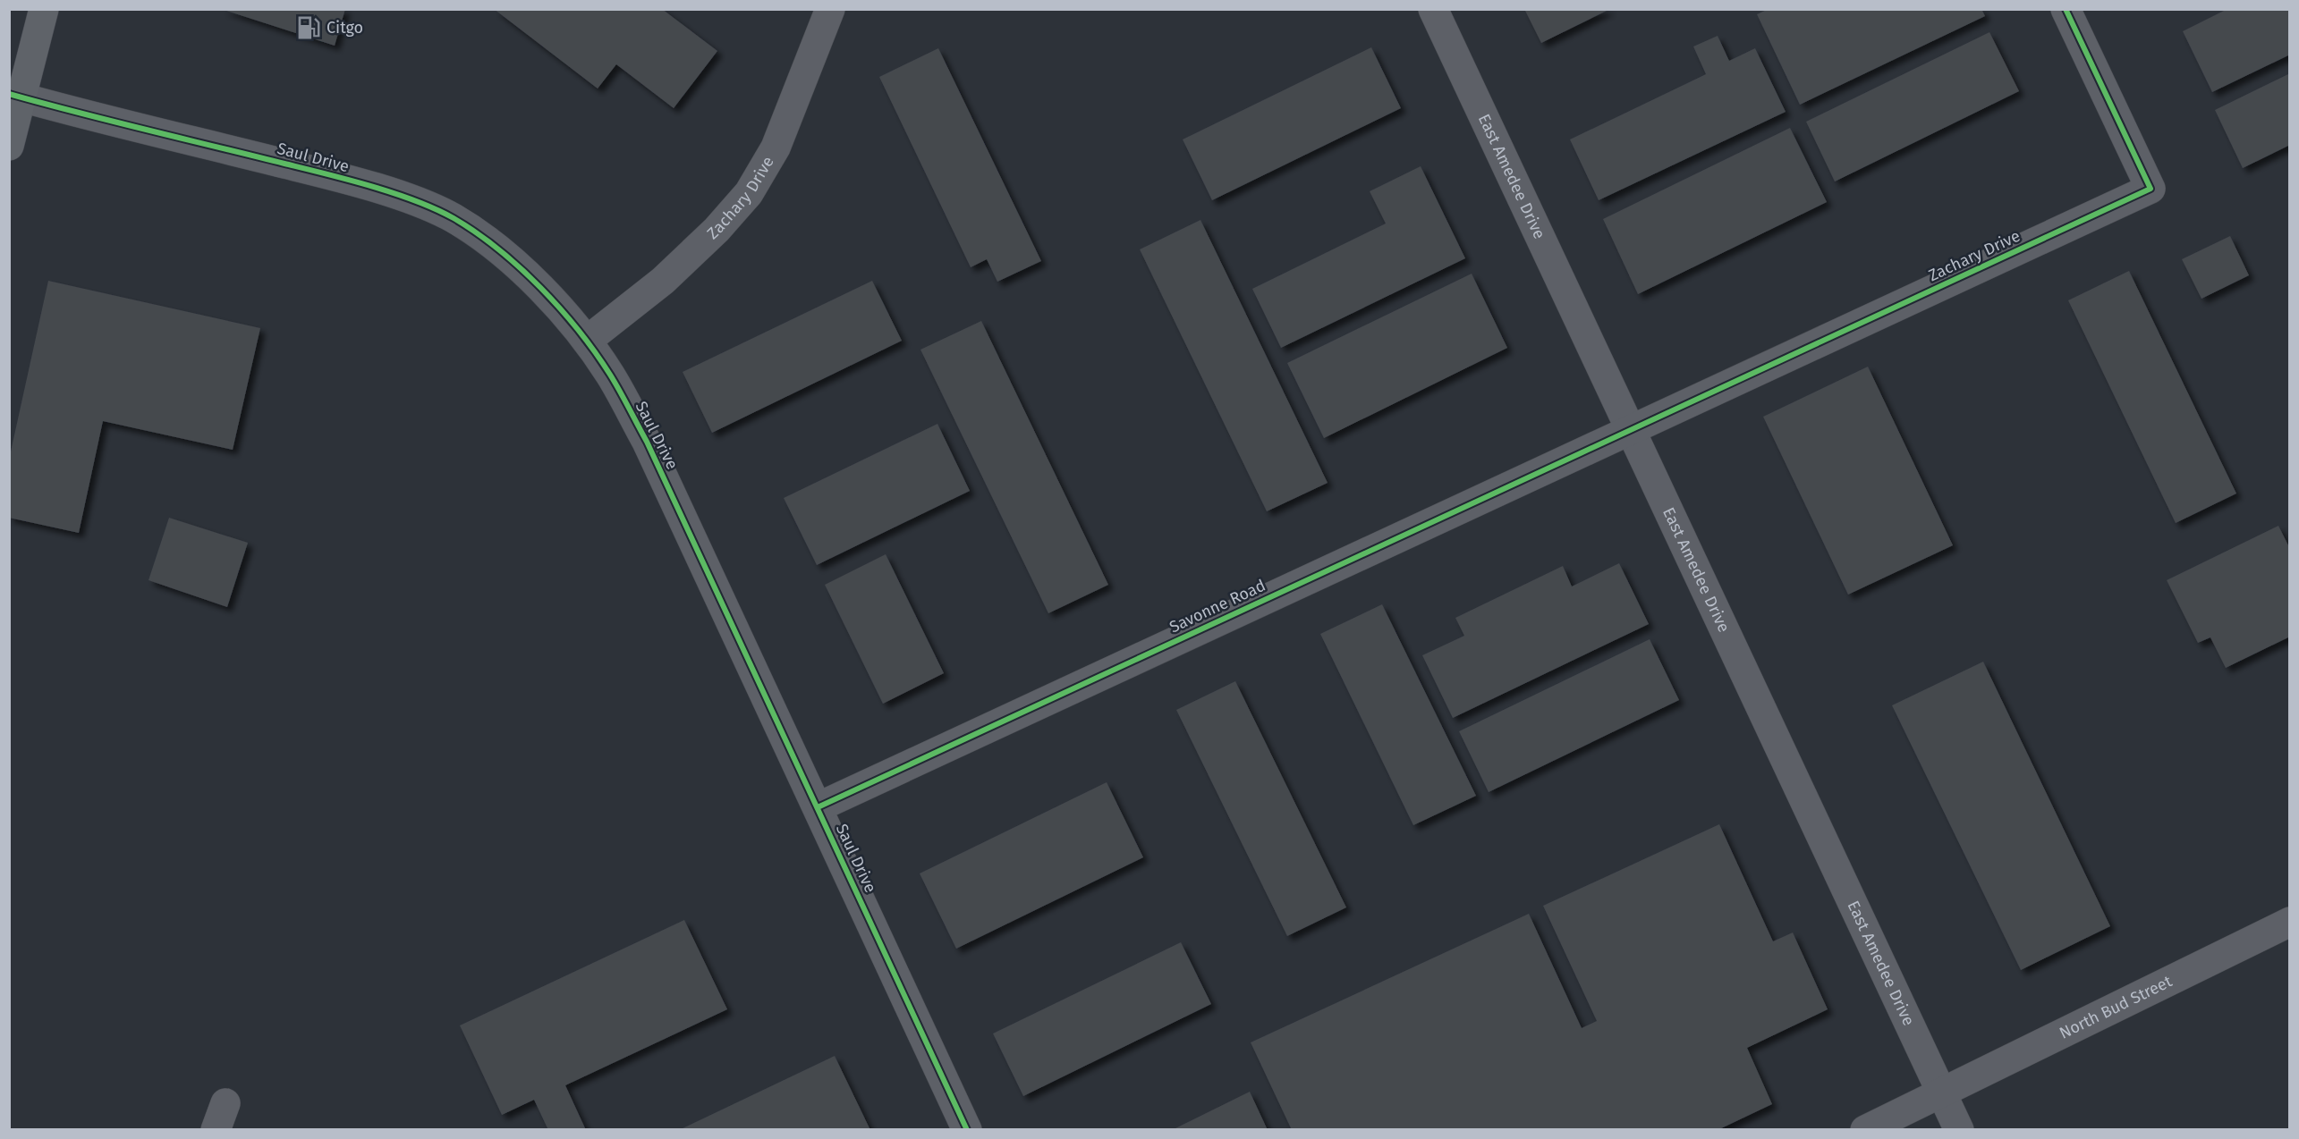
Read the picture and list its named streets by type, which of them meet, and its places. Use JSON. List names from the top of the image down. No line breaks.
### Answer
{"streets":{"street":["Saul Drive","East Amedee Drive","Zachary Drive","Savonne Road","North Bud Street"]},"crossings":[["Saul Drive","Zachary Drive"],["Saul Drive","Savonne Road"],["East Amedee Drive","Zachary Drive"],["East Amedee Drive","Savonne Road"],["East Amedee Drive","North Bud Street"],["Zachary Drive","Savonne Road"]],"places":{"fuel station":["Citgo"]}}
